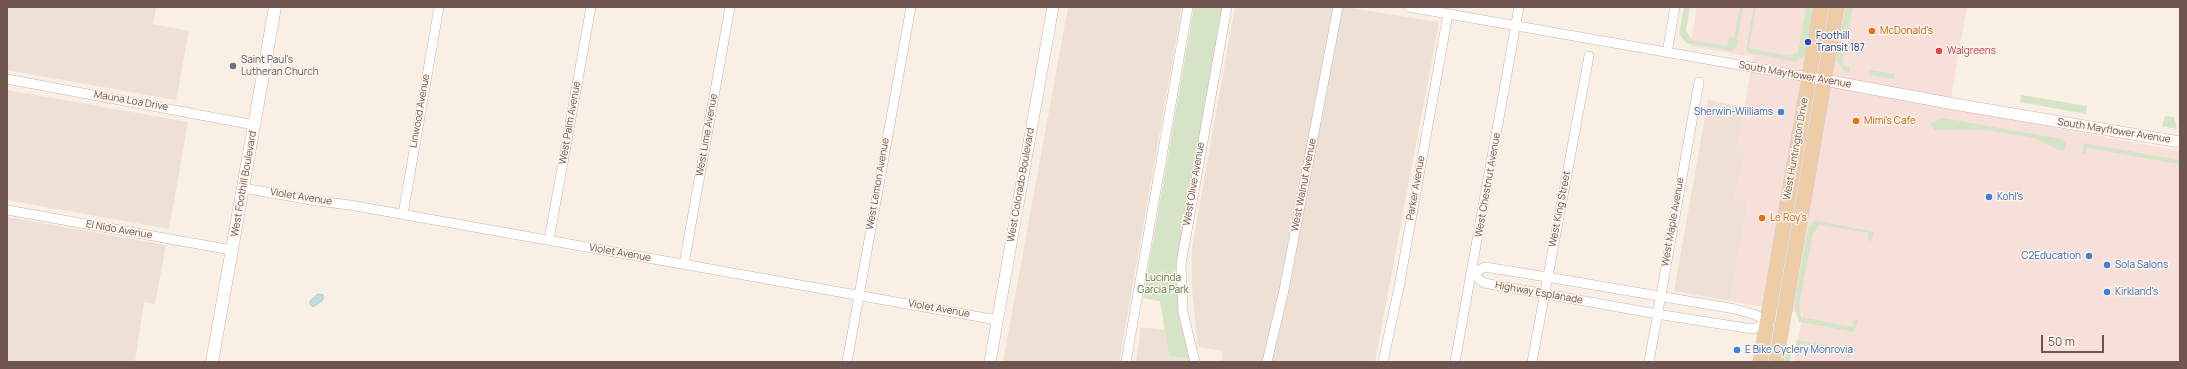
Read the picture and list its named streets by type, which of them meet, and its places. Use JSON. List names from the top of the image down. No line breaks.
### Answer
{"streets":{"main road":["West Huntington Drive","West Foothill Boulevard"],"street":["South Mayflower Avenue","Mauna Loa Drive","Linwood Avenue","West Palm Avenue","West Lime Avenue","West Lemon Avenue","West Olive Avenue","West Colorado Boulevard","West Walnut Avenue","West Chestnut Avenue","Parker Avenue","Violet Avenue","West King Street","West Maple Avenue","El Nido Avenue","Highway Esplanade"]},"crossings":[["South Mayflower Avenue","West Huntington Drive"],["South Mayflower Avenue","West Chestnut Avenue"],["South Mayflower Avenue","Parker Avenue"],["Mauna Loa Drive","West Foothill Boulevard"],["Linwood Avenue","Violet Avenue"],["West Palm Avenue","Violet Avenue"],["West Lime Avenue","Violet Avenue"],["West Huntington Drive","Highway Esplanade"],["West Foothill Boulevard","Violet Avenue"],["West Foothill Boulevard","El Nido Avenue"],["West Lemon Avenue","Violet Avenue"],["West Colorado Boulevard","Violet Avenue"],["West Chestnut Avenue","Highway Esplanade"],["West King Street","Highway Esplanade"],["West Maple Avenue","Highway Esplanade"]],"parks":["Lucinda Garcia Park"],"places":["McDonald's","Foothill Transit 187","Walgreens","Saint Paul's Lutheran Church","Sherwin-Williams","Mimi's Cafe","Kohl's","Le Roy's","C2Education","Sola Salons","Kirkland's","E Bike Cyclery Monrovia"],"scale_bar":"50 m"}
